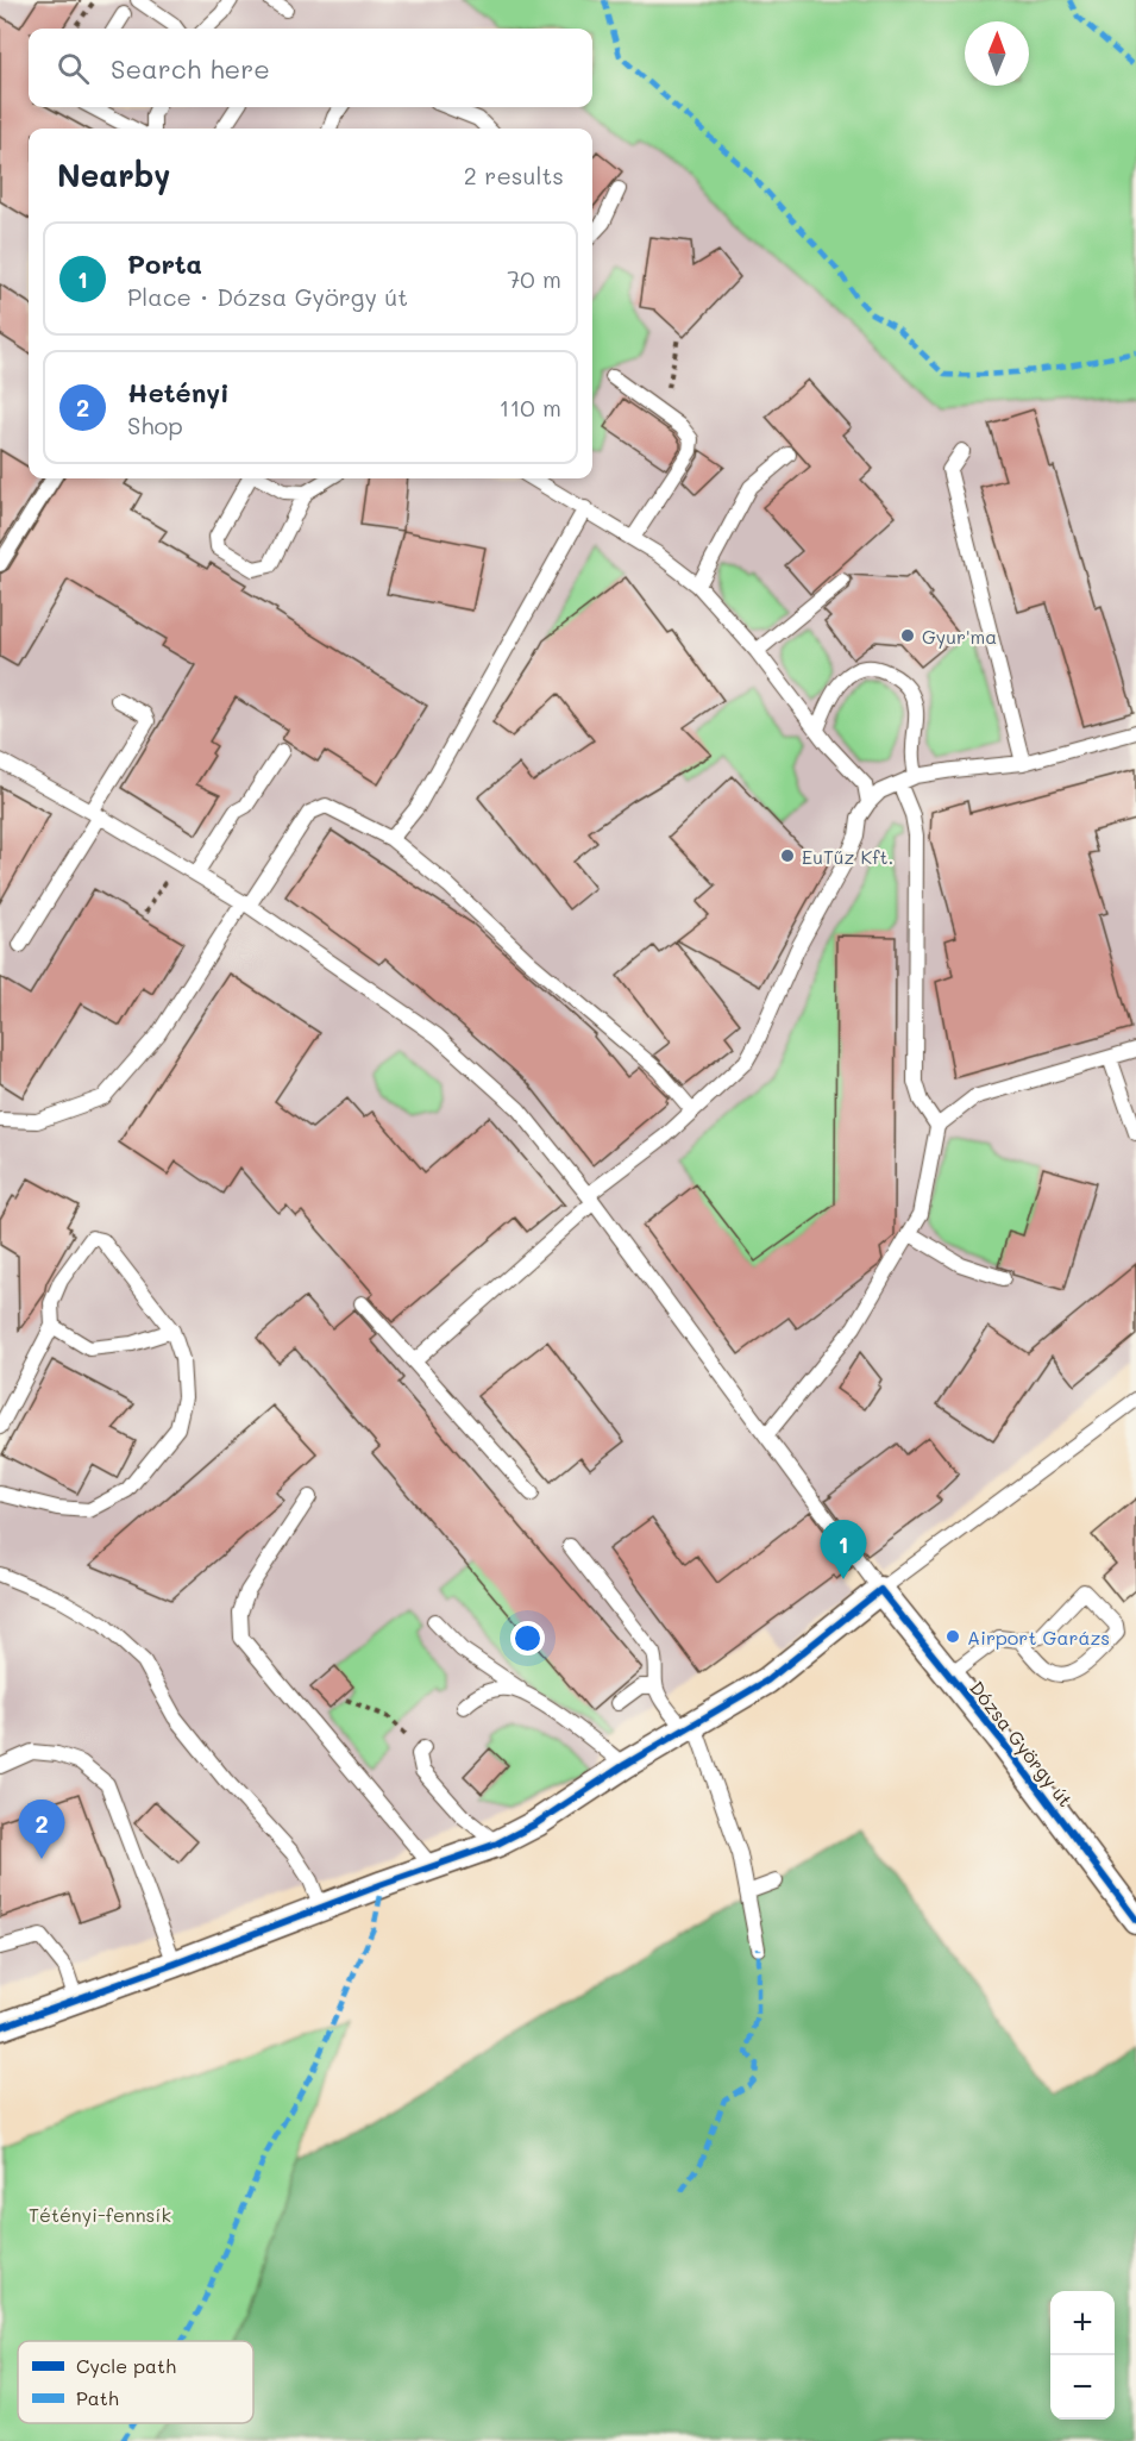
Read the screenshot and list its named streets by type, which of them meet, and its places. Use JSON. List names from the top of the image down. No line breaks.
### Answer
{"streets":{"street":["Dózsa György út"]},"parks":["Tétényi-fennsík"],"places":["Gyur'ma","EuTűz Kft.","Airport Garázs"],"legend":["Cycle path","Path"],"north":"top","page":{"search":"Search here","heading":["Nearby","2 results"],"list":[{"mark":"1","name":"Porta","note":"Place · Dózsa György út","value":"70 m"},{"mark":"2","name":"Hetényi","note":"Shop","value":"110 m"}],"pins":["1","2"],"map_buttons":["+","−"]}}
